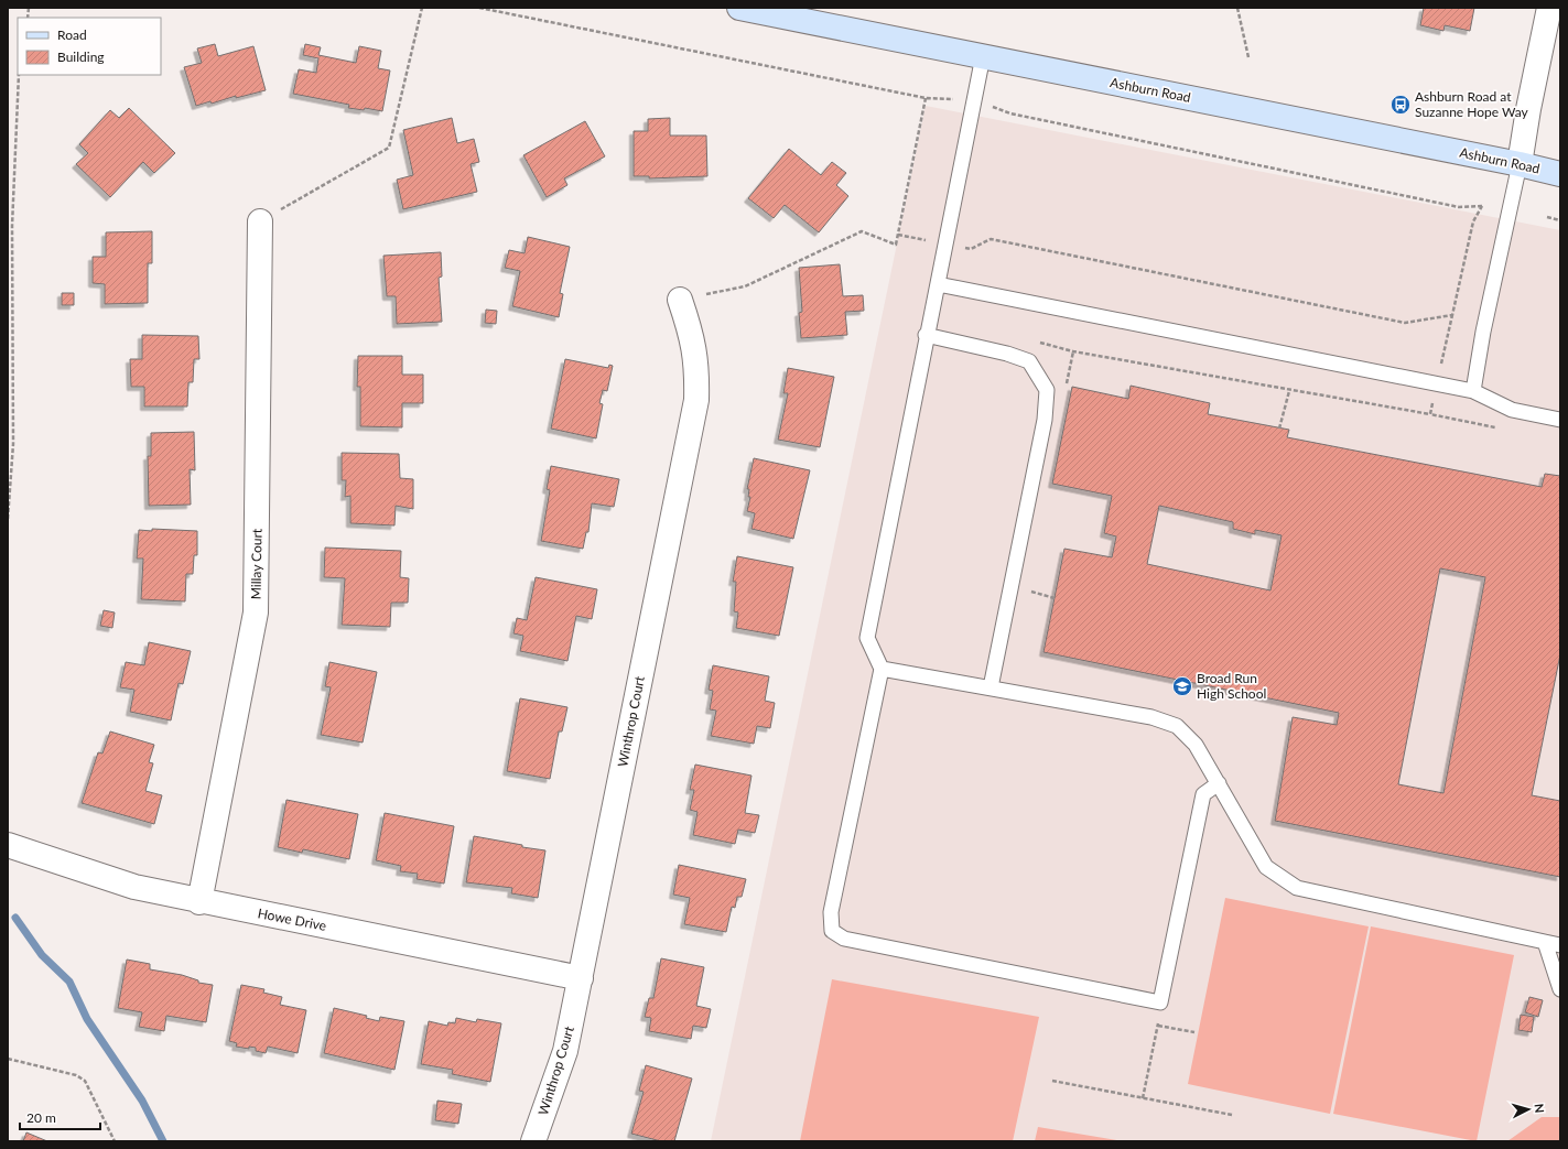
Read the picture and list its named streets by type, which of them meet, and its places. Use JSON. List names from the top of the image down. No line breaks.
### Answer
{"streets":{"main road":["Ashburn Road"],"street":["Millay Court","Winthrop Court","Howe Drive"]},"crossings":[["Millay Court","Howe Drive"],["Winthrop Court","Howe Drive"]],"places":{"bus stop":["Ashburn Road at Suzanne Hope Way"],"school or university":["Broad Run High School"]},"legend":["Road","Building"],"scale_bar":"20 m","north":"right"}
